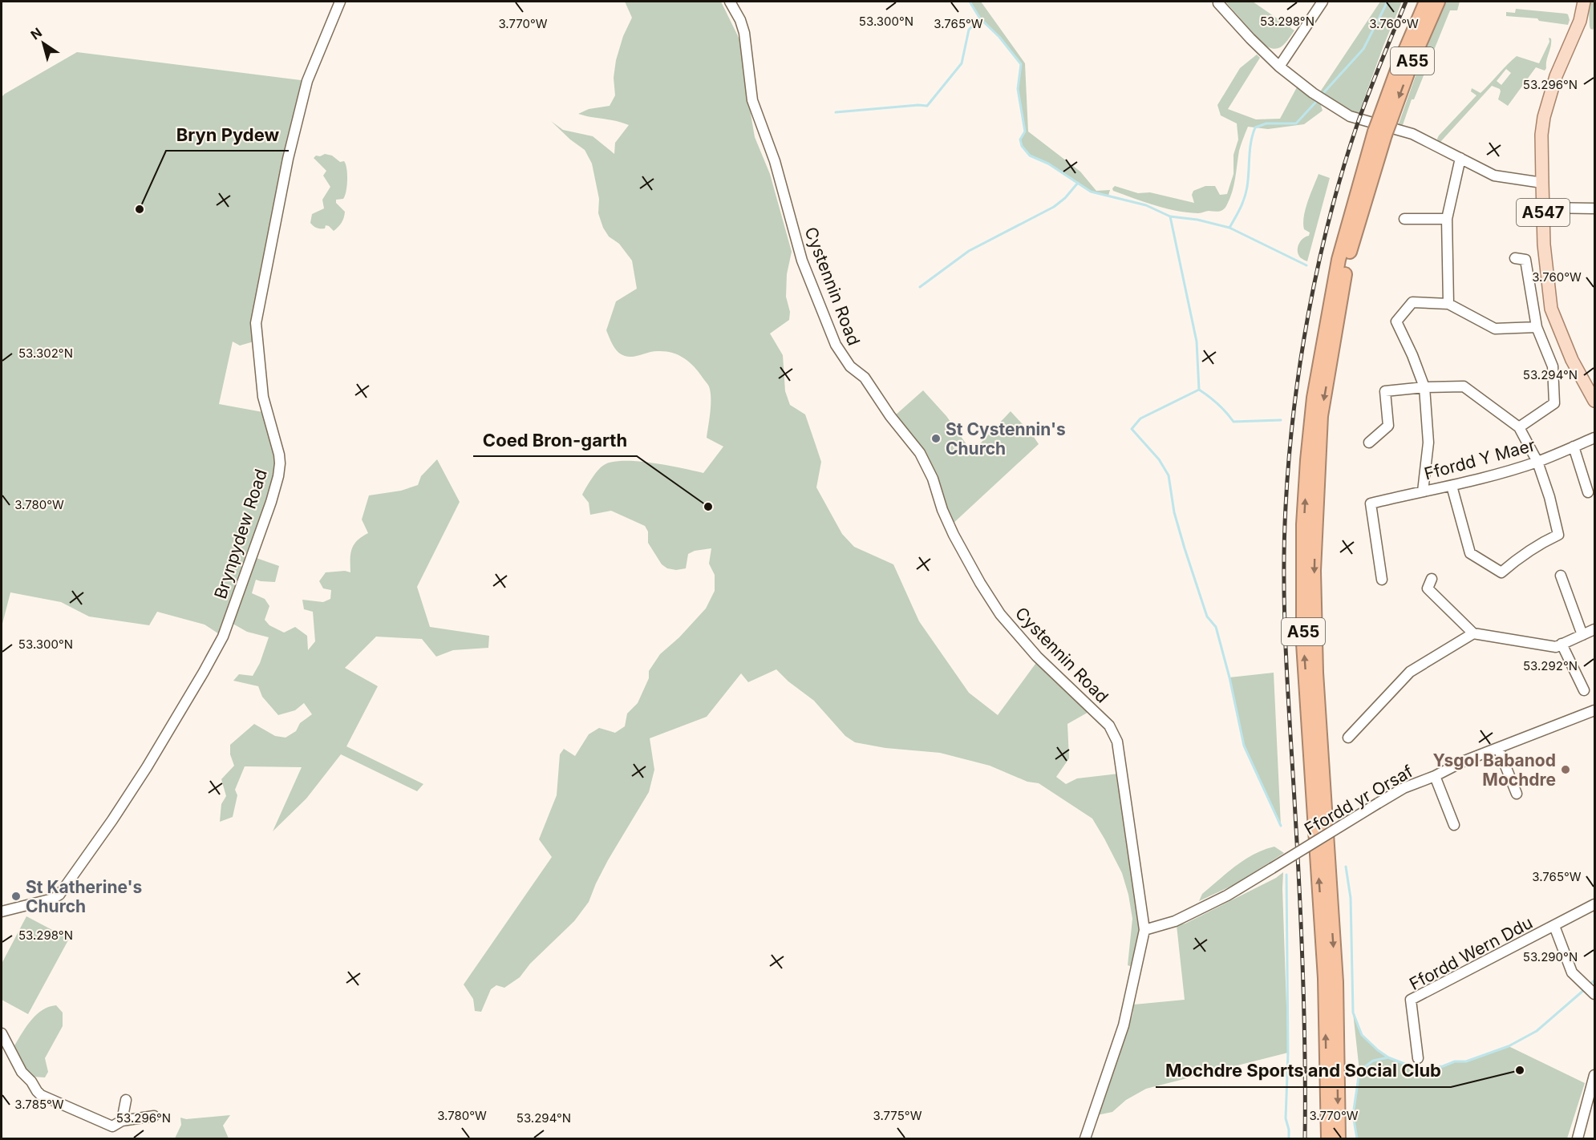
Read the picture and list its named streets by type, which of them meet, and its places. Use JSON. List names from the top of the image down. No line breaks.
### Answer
{"streets":{"highway":["A55"],"main road":["A547"],"street":["Cystennin Road","Ffordd Y Maer","Brynpydew Road","Ffordd yr Orsaf","Ffordd Wern Ddu"]},"crossings":[["Cystennin Road","Ffordd yr Orsaf"]],"places":["Bryn Pydew","St Cystennin's Church","Coed Bron-garth","Ysgol Babanod Mochdre","St Katherine's Church","Mochdre Sports and Social Club"],"north":"top left","coordinates":["53.300°N","53.298°N","3.770°W","3.765°W","3.760°W","53.296°N","53.302°N","53.294°N","3.780°W","53.292°N","53.290°N","3.785°W","3.775°W"]}
